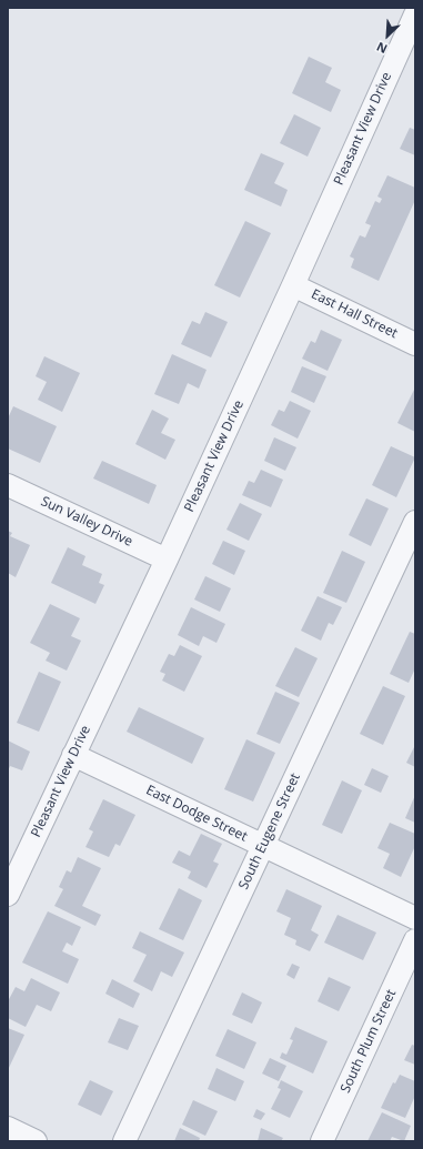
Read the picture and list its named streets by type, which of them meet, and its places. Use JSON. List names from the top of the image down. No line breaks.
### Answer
{"streets":{"street":["Pleasant View Drive","East Hall Street","Sun Valley Drive","East Dodge Street","South Eugene Street","South Plum Street"]},"crossings":[["Pleasant View Drive","East Hall Street"],["Pleasant View Drive","Sun Valley Drive"],["Pleasant View Drive","East Dodge Street"],["East Dodge Street","South Eugene Street"]],"north":"bottom left"}
